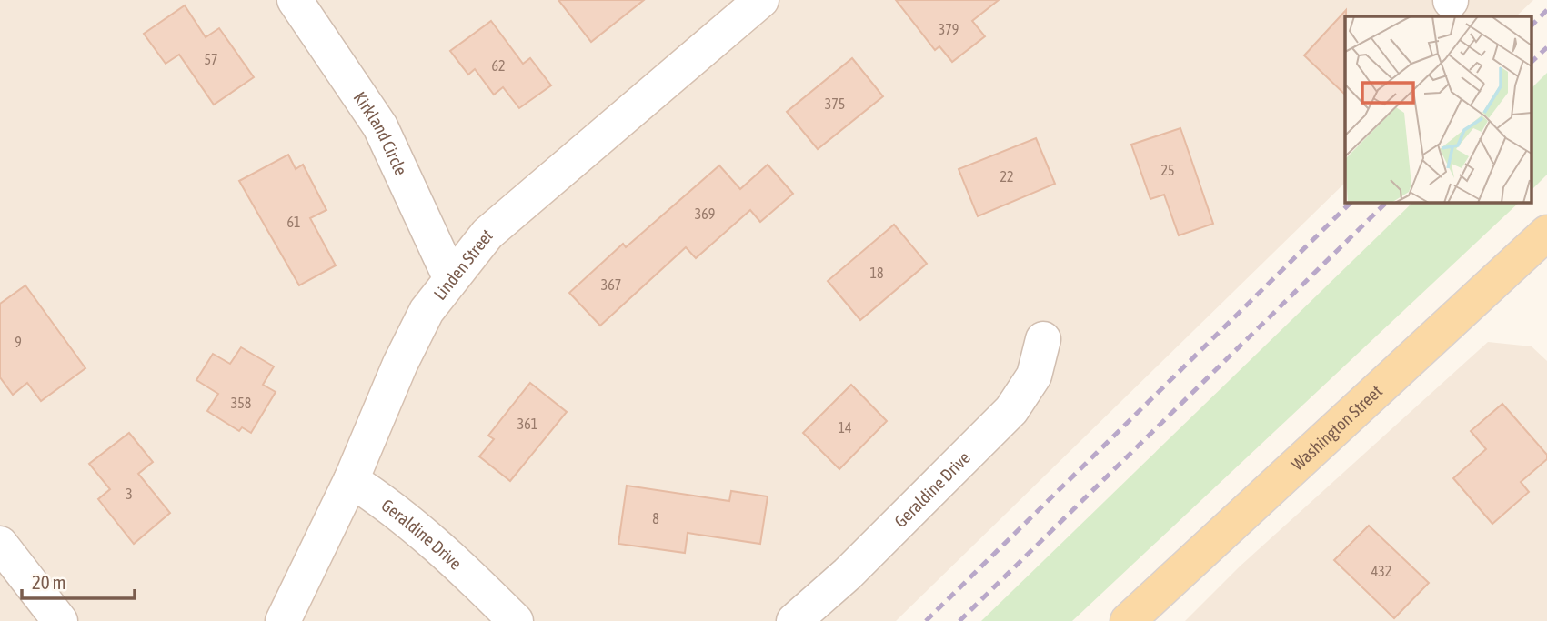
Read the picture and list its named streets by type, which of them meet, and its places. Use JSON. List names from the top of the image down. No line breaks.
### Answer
{"streets":{"main road":["Washington Street"],"street":["Kirkland Circle","Linden Street","Geraldine Drive"]},"crossings":[["Kirkland Circle","Linden Street"],["Linden Street","Geraldine Drive"]],"house_numbers":["379","57","62","375","25","22","369","61","18","367","9","358","361","14","3","8","432"],"scale_bar":"20 m"}
